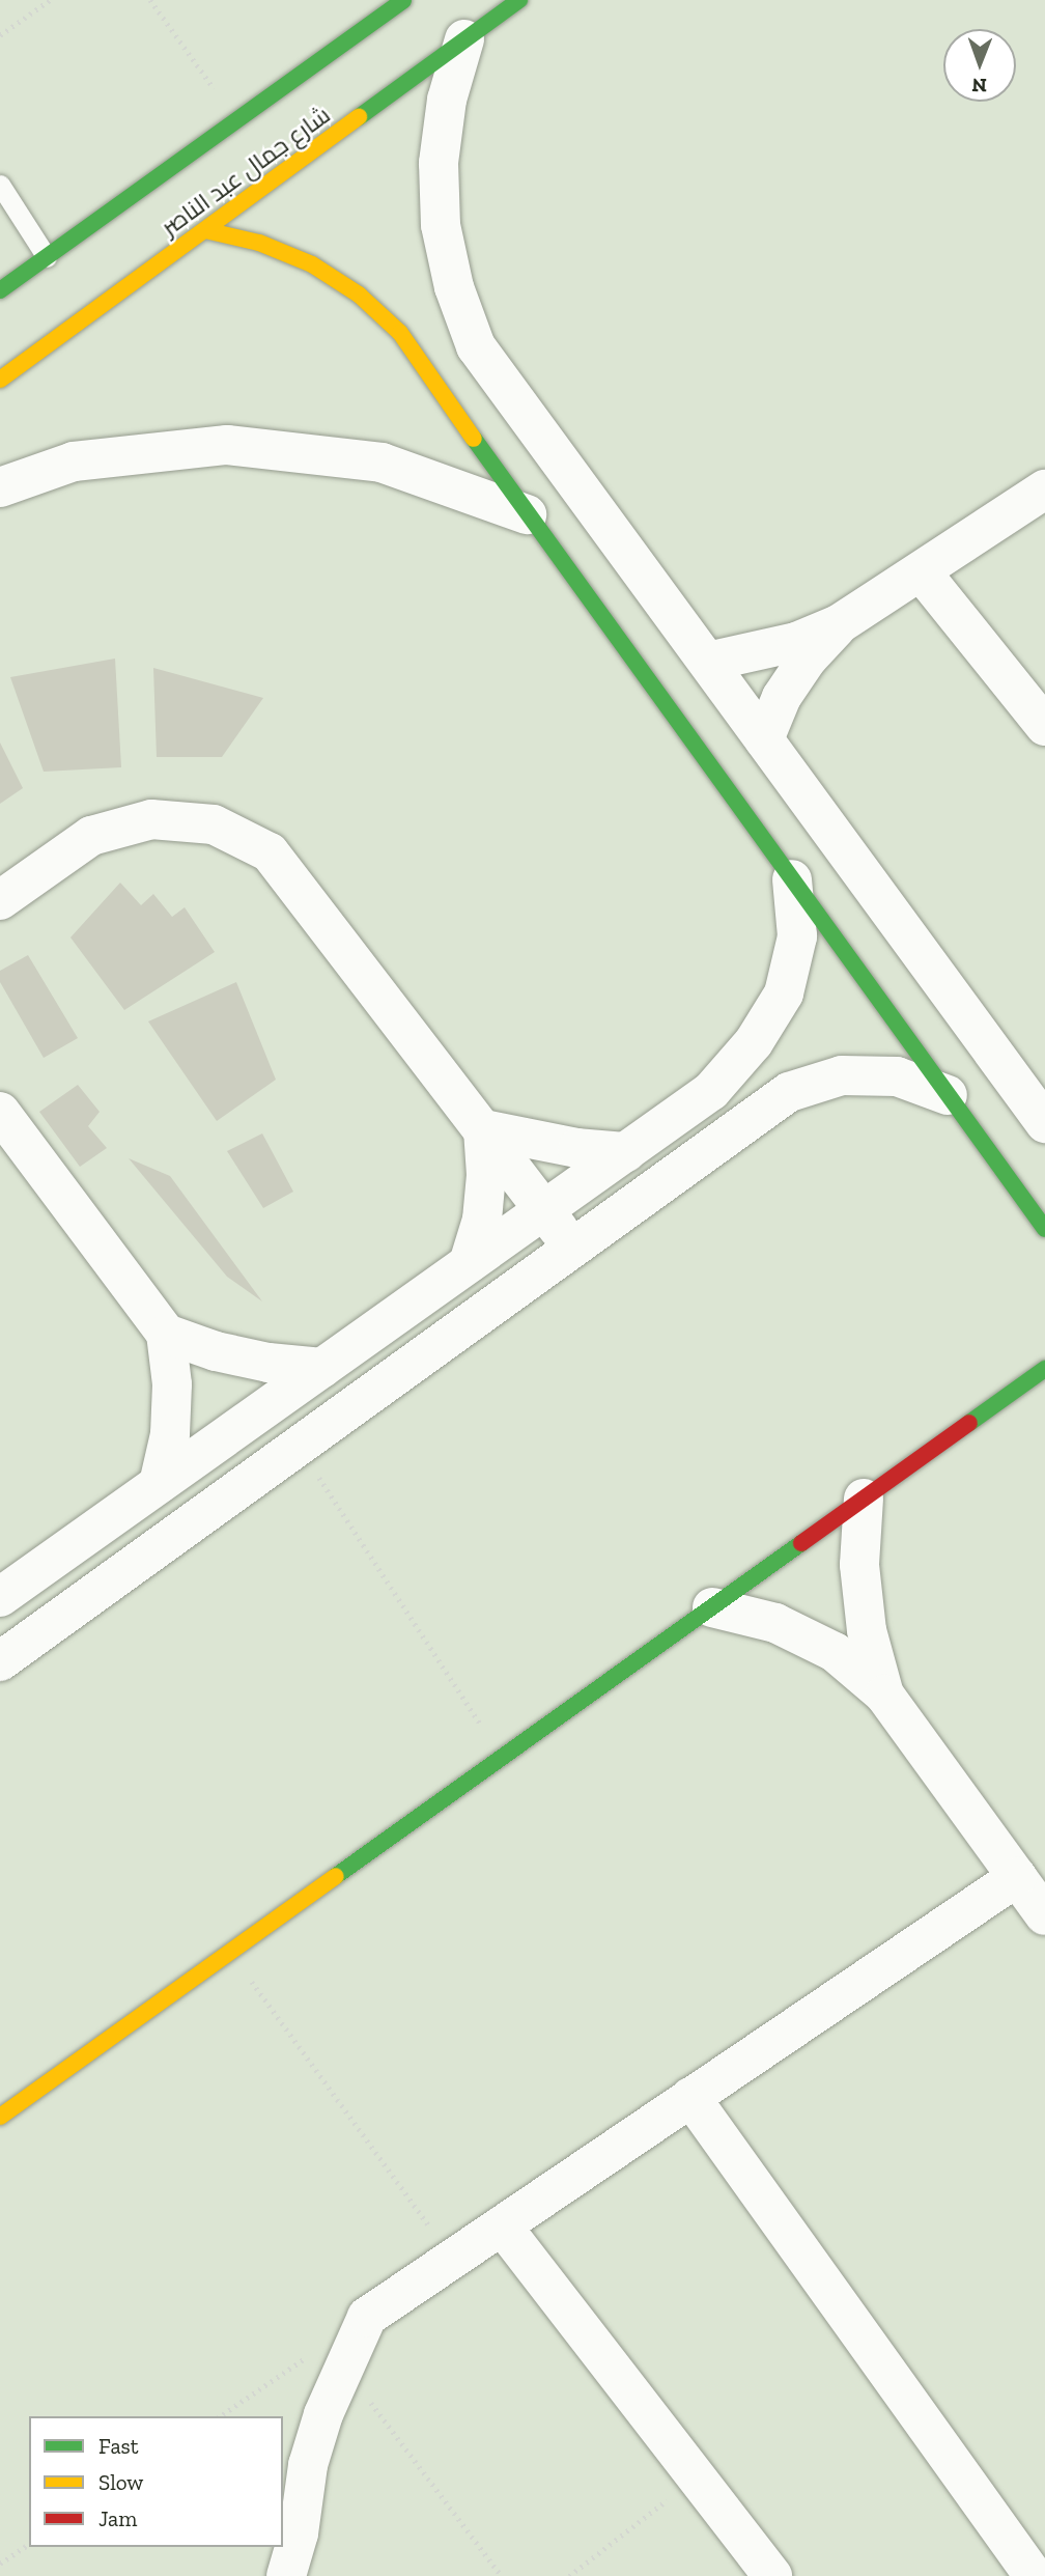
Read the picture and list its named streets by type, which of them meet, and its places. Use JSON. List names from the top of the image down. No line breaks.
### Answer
{"streets":{"street":["شارع جمال عبد الناصر"]},"legend":["Fast","Slow","Jam"],"north":"bottom"}
